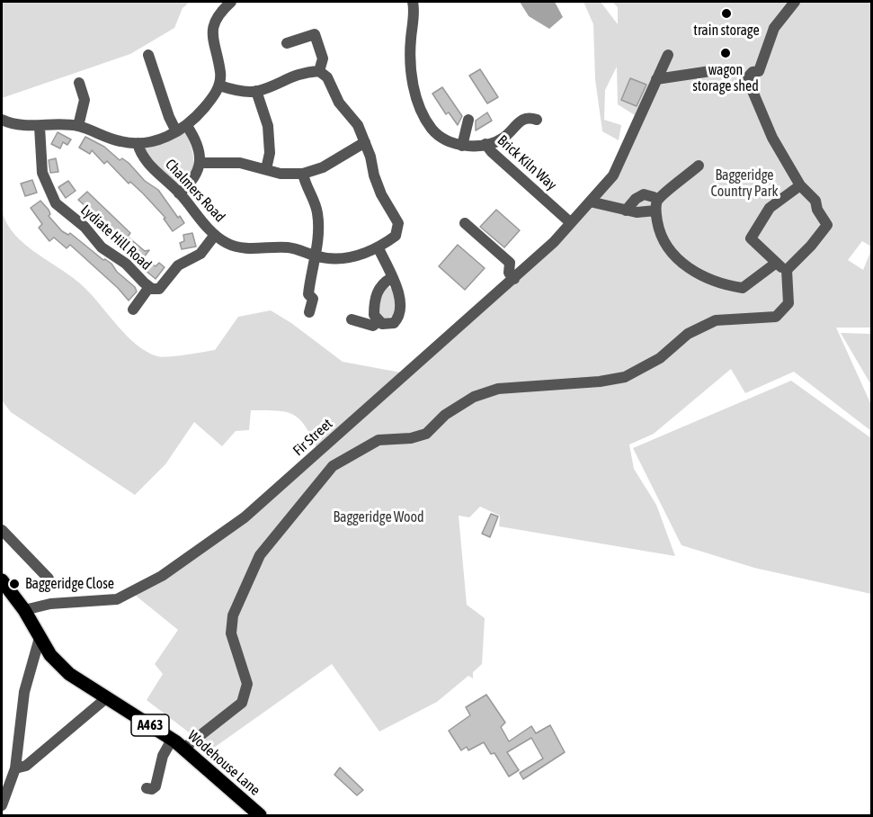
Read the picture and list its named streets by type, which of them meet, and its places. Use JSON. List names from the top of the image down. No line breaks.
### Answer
{"streets":{"main road":["A463","Wodehouse Lane"],"street":["Brick Kiln Way","Chalmers Road","Lydiate Hill Road","Fir Street"]},"crossings":[["Brick Kiln Way","Fir Street"],["Chalmers Road","Lydiate Hill Road"],["Fir Street","A463"],["A463","Wodehouse Lane"]],"parks":["Baggeridge Country Park","Baggeridge Wood"],"places":["train storage","wagon storage shed","Baggeridge Close"]}
